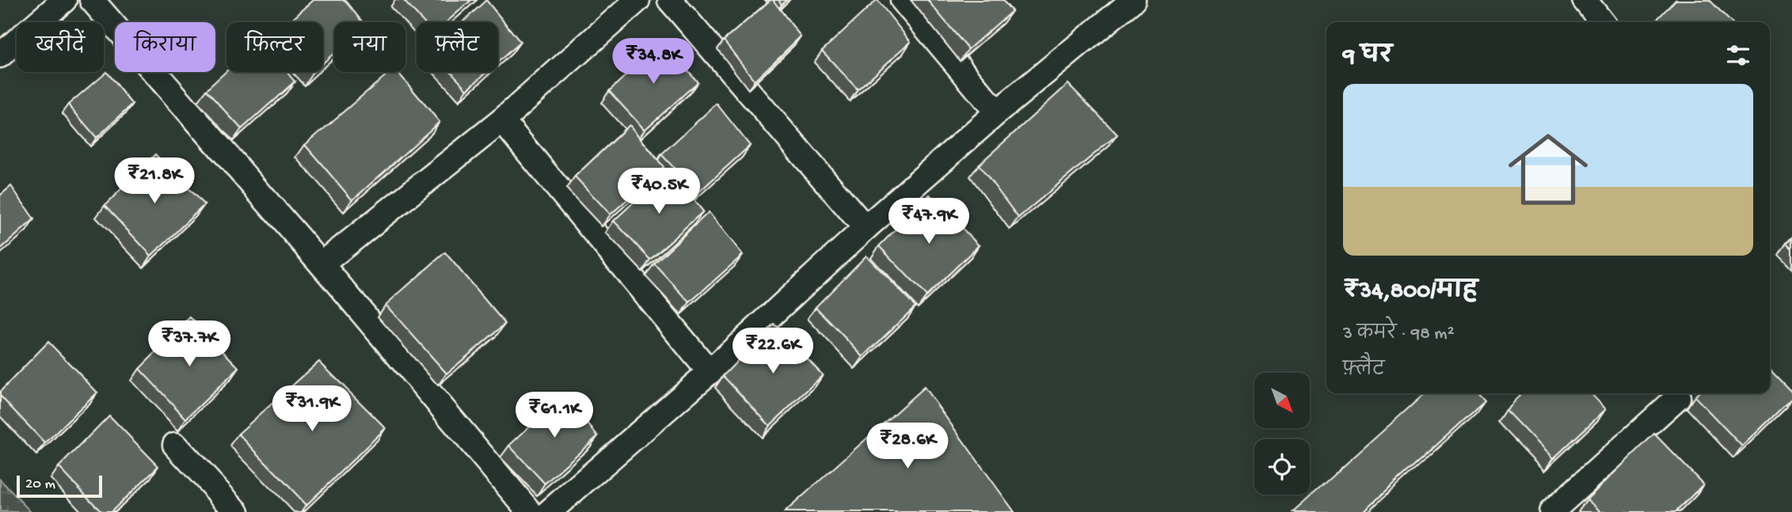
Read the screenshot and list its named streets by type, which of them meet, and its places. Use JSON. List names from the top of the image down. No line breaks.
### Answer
{"scale_bar":"20 m","north":"bottom right","page":{"chip":["खरीदें","किराया","फ़िल्टर","नया","फ़्लैट"],"heading":"9 घर","price":["₹34.8K","₹21.8K","₹40.5K","₹47.9K","₹37.7K","₹22.6K","₹31.9K","₹61.1K","₹28.6K"],"list":[{"name":"₹34,800/माह","note":"3 कमरे · 98 m² · फ़्लैट"}],"scale":"20 m"}}
